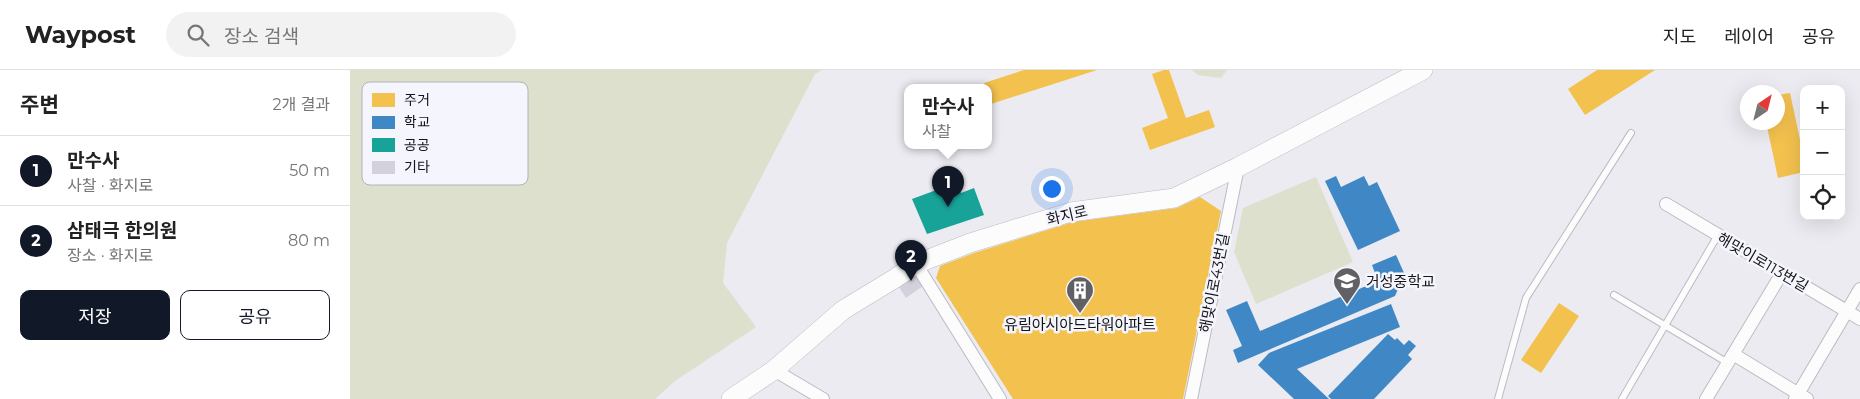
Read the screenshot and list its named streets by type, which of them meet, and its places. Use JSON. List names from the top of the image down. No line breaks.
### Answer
{"streets":{"street":["화지로","해맞이로113번길","해맞이로43번길"]},"crossings":[["화지로","해맞이로43번길"]],"places":{"school or university":["거성중학교"],"building":["유림아시아드타워아파트"]},"legend":["주거","학교","공공","기타"],"north":"top right","page":{"header":"Waypost","search":"장소 검색","nav":["지도","레이어","공유"],"heading":["주변","2개 결과"],"popup":["만수사","사찰"],"map_buttons":["+","−"],"list":[{"mark":"1","name":"만수사","note":"사찰 · 화지로","value":"50 m"},{"mark":"2","name":"삼태극 한의원","note":"장소 · 화지로","value":"80 m"}],"pins":["1","2"],"buttons":["저장","공유"]}}
